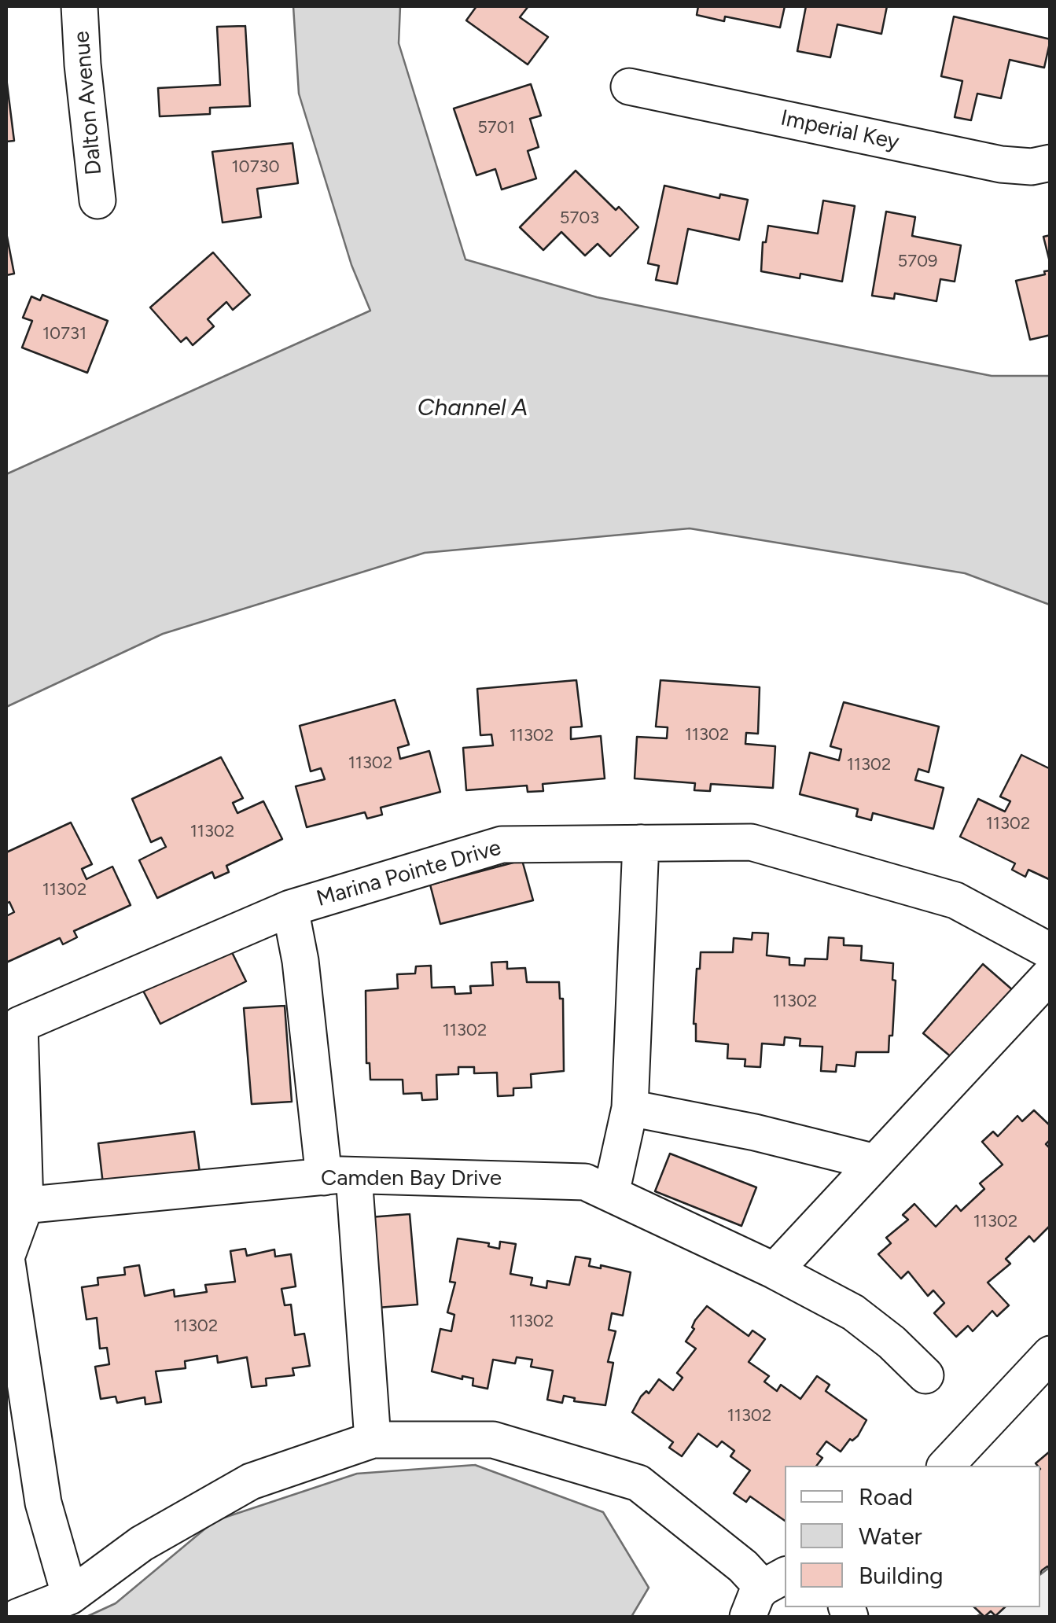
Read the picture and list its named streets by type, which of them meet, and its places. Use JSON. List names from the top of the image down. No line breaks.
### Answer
{"streets":{"street":["Dalton Avenue","Imperial Key","Marina Pointe Drive","Camden Bay Drive"]},"crossings":[["Marina Pointe Drive","Camden Bay Drive"]],"water":["Channel A"],"house_numbers":["5701","10730","5703","5709","10731","11302","11302","11302","11302","11302","11302","11302","11302","11302","11302","11302","11302","11302"],"legend":["Road","Water","Building"]}
